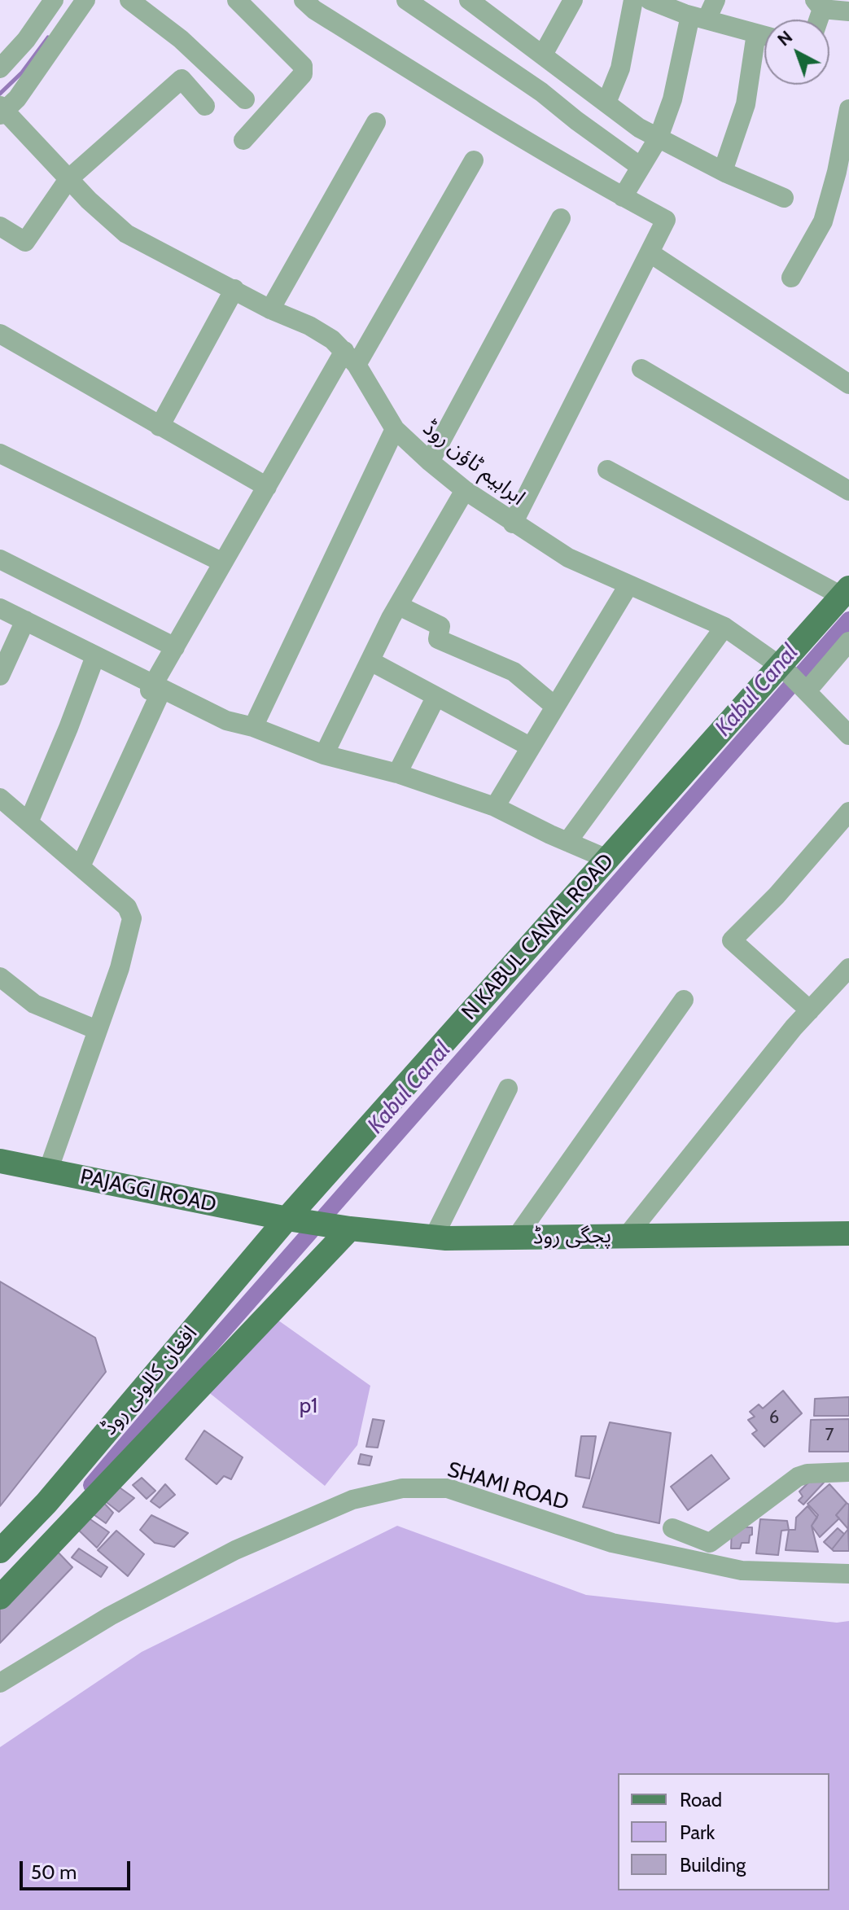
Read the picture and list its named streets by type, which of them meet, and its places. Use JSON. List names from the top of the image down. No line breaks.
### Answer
{"streets":{"main road":["N KABUL CANAL ROAD","PAJAGGI ROAD","پجگی روڈ","افغان کالونی روڈ"],"street":["ابراہیم ٹاؤن روڈ","SHAMI ROAD"]},"crossings":[["ابراہیم ٹاؤن روڈ","N KABUL CANAL ROAD"],["N KABUL CANAL ROAD","PAJAGGI ROAD"],["N KABUL CANAL ROAD","پجگی روڈ"],["N KABUL CANAL ROAD","افغان کالونی روڈ"],["PAJAGGI ROAD","پجگی روڈ"],["PAJAGGI ROAD","افغان کالونی روڈ"],["پجگی روڈ","افغان کالونی روڈ"]],"water":["Kabul Canal"],"parks":["p1"],"house_numbers":["6","7"],"legend":["Road","Park","Building"],"scale_bar":"50 m","north":"top left"}
